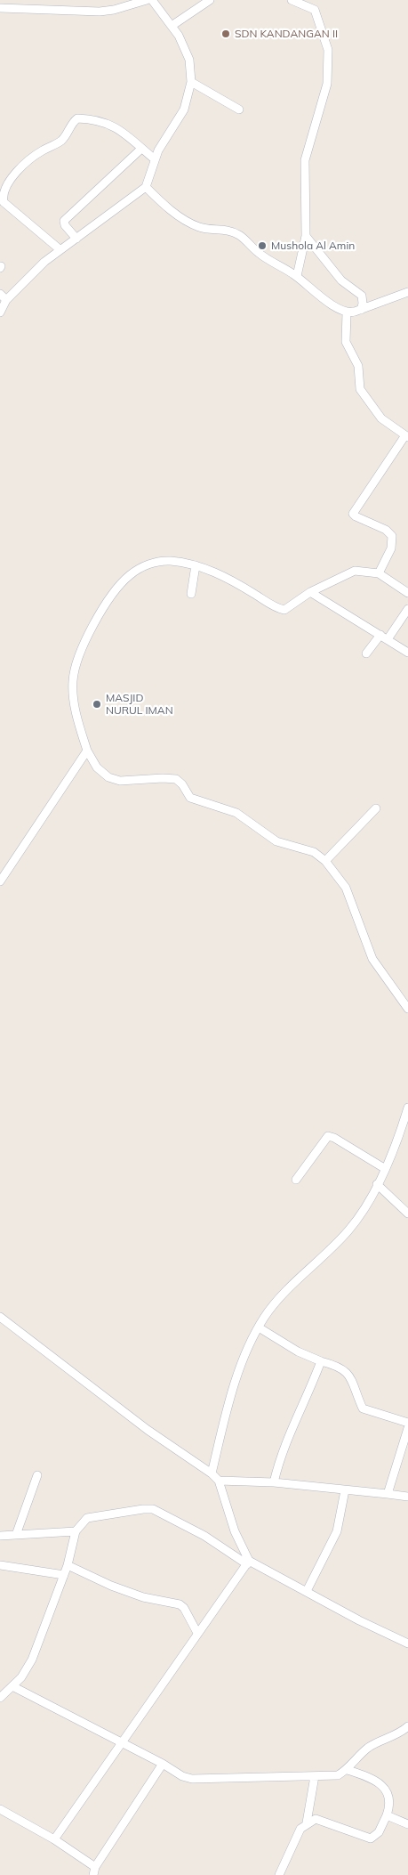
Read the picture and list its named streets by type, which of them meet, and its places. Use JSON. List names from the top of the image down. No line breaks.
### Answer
{"places":["SDN KANDANGAN II","Mushola Al Amin","MASJID NURUL IMAN"]}
